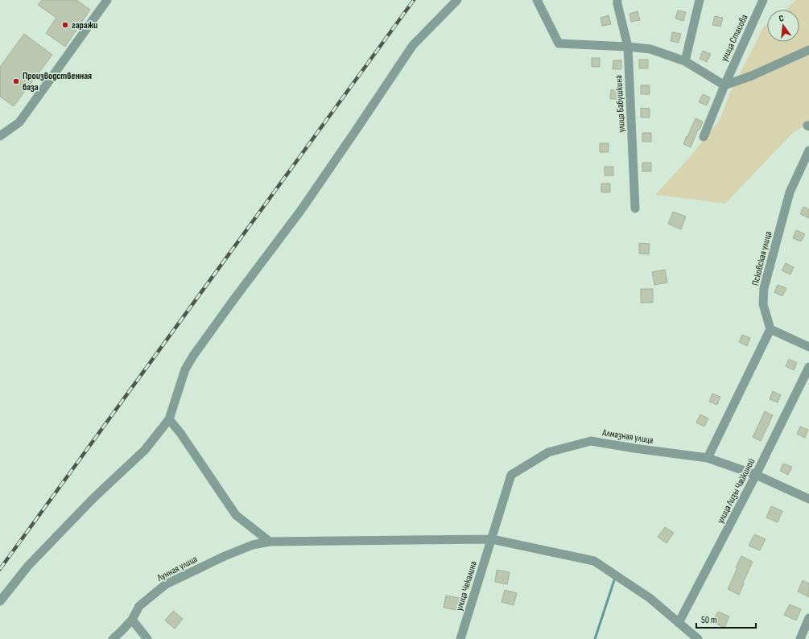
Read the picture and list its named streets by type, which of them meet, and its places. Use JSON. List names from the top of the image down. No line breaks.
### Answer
{"streets":{"street":["улица Стасова","улица Бабушкина","Псковская улица","Алмазная улица","улица Лизы Чайкиной","Лунная улица","улица Чекалина"]},"crossings":[["Алмазная улица","улица Лизы Чайкиной"],["Алмазная улица","Лунная улица"],["Алмазная улица","улица Чекалина"],["улица Лизы Чайкиной","Лунная улица"],["Лунная улица","улица Чекалина"]],"places":["гаражи","Производственная база"],"scale_bar":"50 m","north":"top"}
